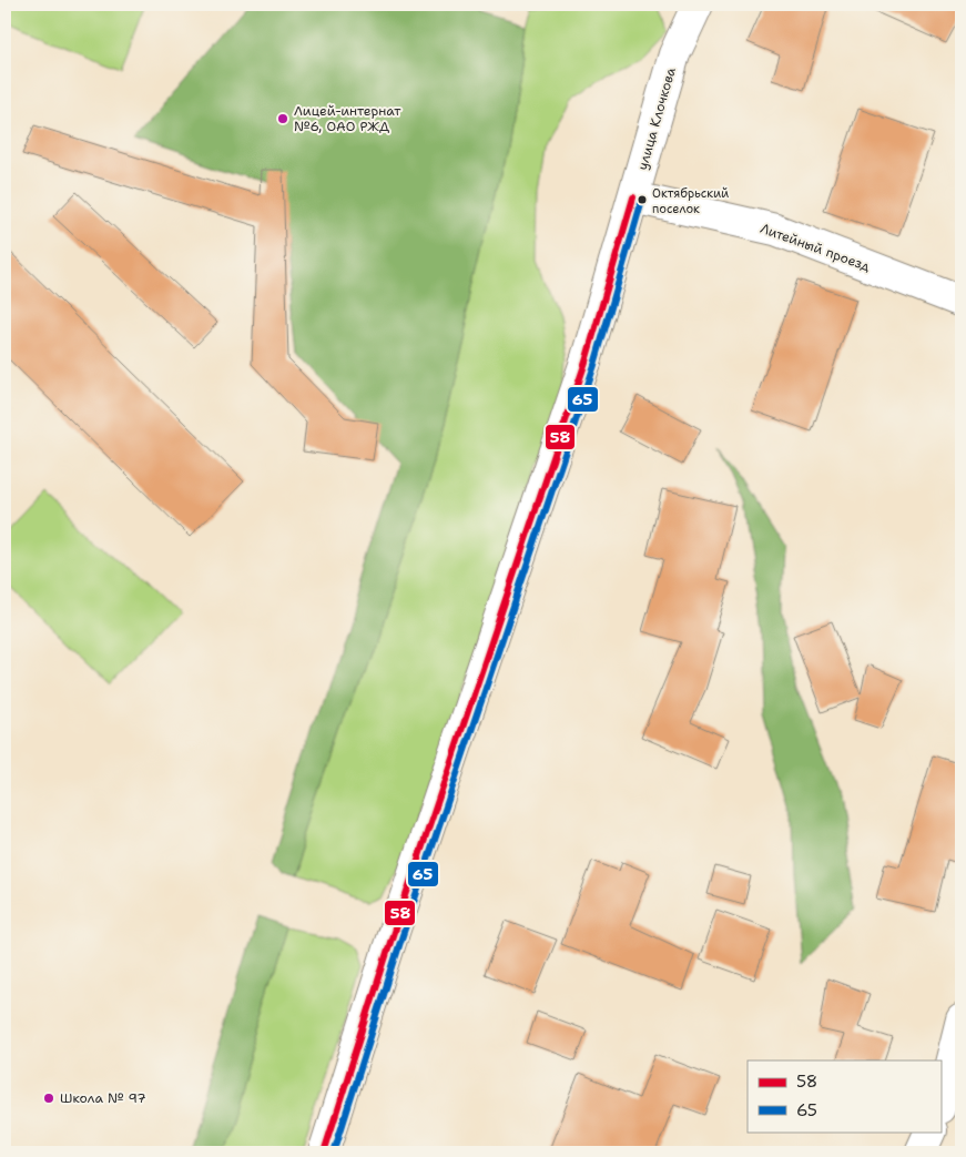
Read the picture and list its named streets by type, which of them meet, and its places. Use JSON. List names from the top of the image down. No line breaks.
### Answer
{"streets":{"street":["улица Клочкова","Литейный проезд"]},"crossings":[["улица Клочкова","Литейный проезд"]],"places":["Лицей-интернат №6, ОАО РЖД","Октябрьский поселок","Школа № 97"],"lines":["transit line 58","transit line 65"],"legend":["58","65"]}
